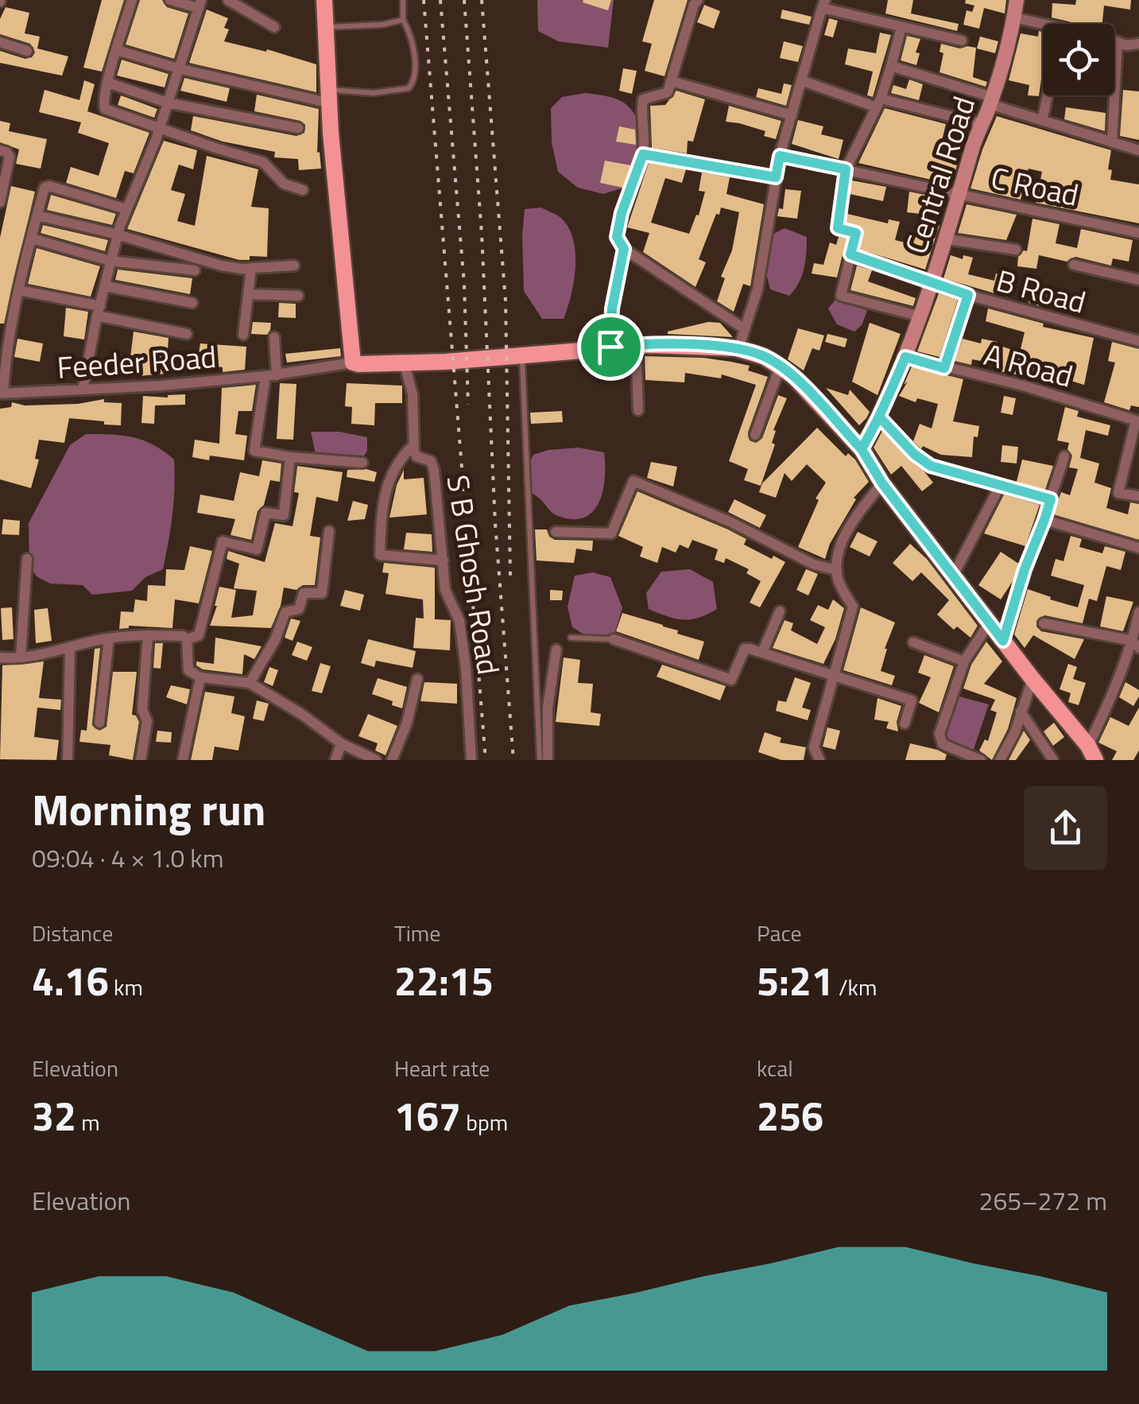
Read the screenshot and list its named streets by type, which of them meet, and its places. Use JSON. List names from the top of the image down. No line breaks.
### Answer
{"streets":{"street":["Central Road","C Road","B Road","Feeder Road","A Road","S B Ghosh Road"]},"crossings":[["Central Road","C Road"],["Central Road","B Road"],["Central Road","A Road"]],"page":{"heading":["Morning run","09:04 · 4 × 1.0 km"],"stats":[["Distance","4.16 km"],["Time","22:15"],["Pace","5:21 /km"],["Elevation","32 m"],["Heart rate","167 bpm"],["kcal","256"]],"chart":["Elevation","265–272 m"]}}
